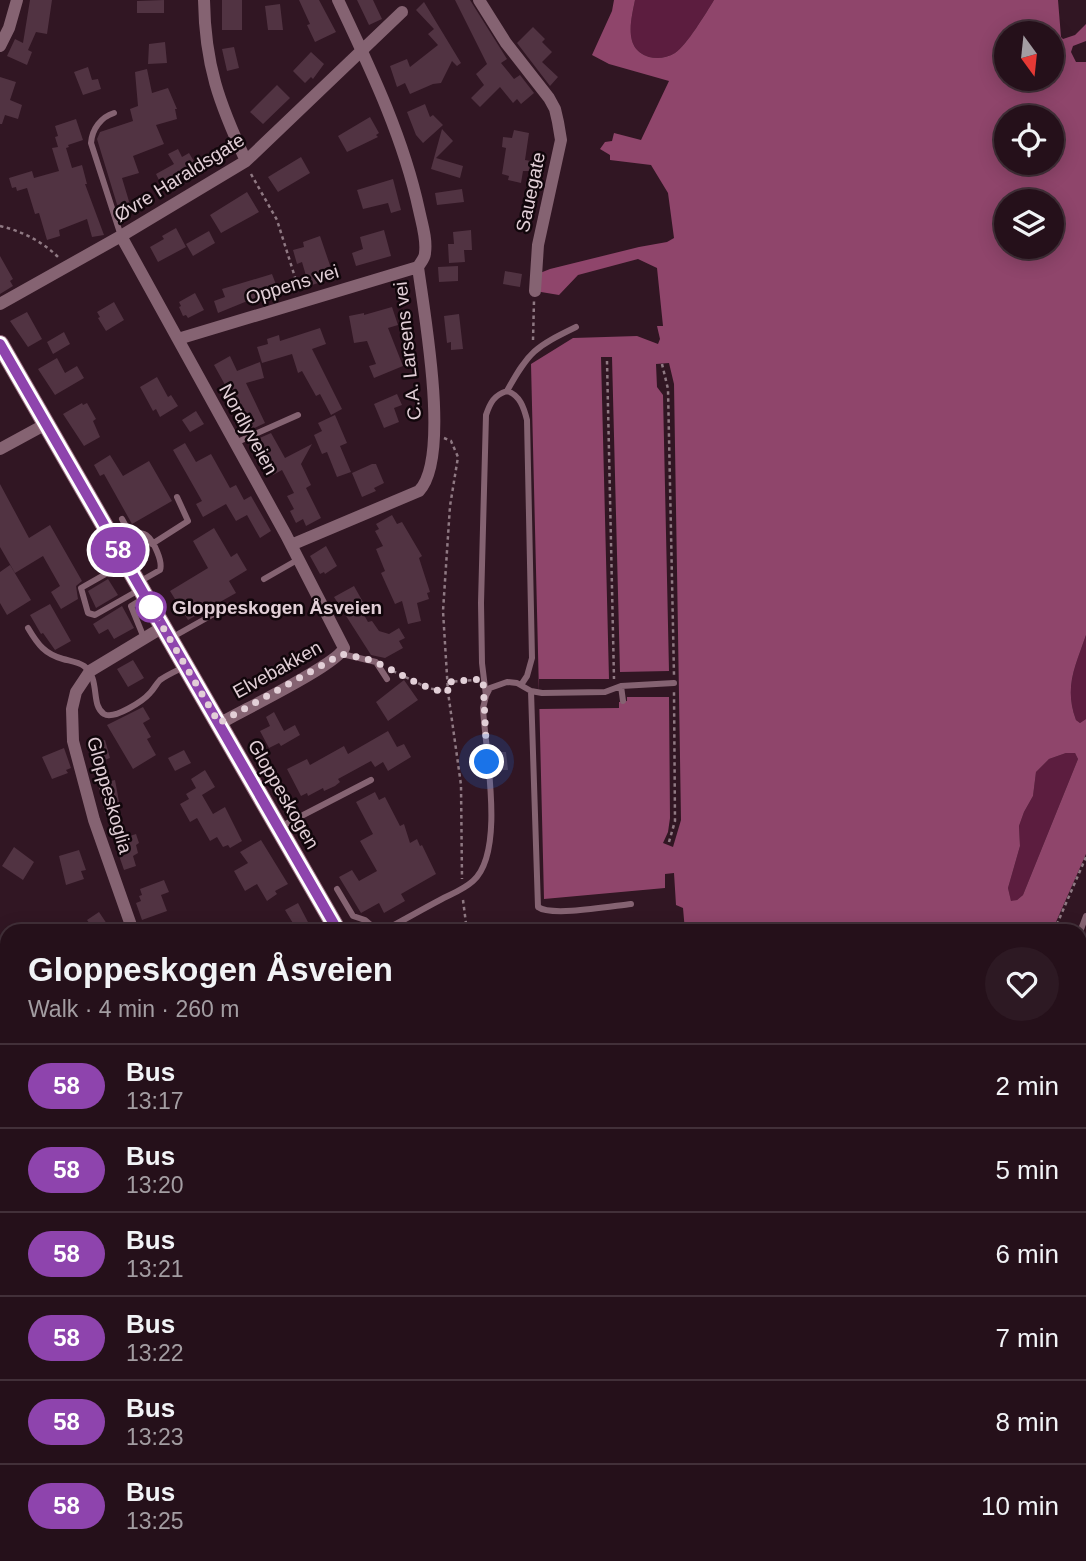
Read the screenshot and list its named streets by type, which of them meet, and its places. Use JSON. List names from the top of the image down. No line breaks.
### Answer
{"streets":{"main road":["Gloppeskogen"],"street":["Øvre Haraldsgate","Sauegate","Oppens vei","C.A. Larsens vei","Nordlyveien","Elvebakken","Gloppeskoglia"]},"crossings":[["Øvre Haraldsgate","C.A. Larsens vei"],["Øvre Haraldsgate","Nordlyveien"],["Oppens vei","C.A. Larsens vei"],["Oppens vei","Nordlyveien"],["C.A. Larsens vei","Nordlyveien"],["Nordlyveien","Elvebakken"],["Elvebakken","Gloppeskogen"]],"places":["Gloppeskogen Åsveien"],"lines":["bus line 58"],"north":"bottom","page":{"on_map":"58","heading":["Gloppeskogen Åsveien","Walk · 4 min · 260 m"],"list":[{"mark":"58","name":"Bus","note":"13:17","value":"2 min"},{"mark":"58","name":"Bus","note":"13:20","value":"5 min"},{"mark":"58","name":"Bus","note":"13:21","value":"6 min"},{"mark":"58","name":"Bus","note":"13:22","value":"7 min"},{"mark":"58","name":"Bus","note":"13:23","value":"8 min"},{"mark":"58","name":"Bus","note":"13:25","value":"10 min"}]}}
